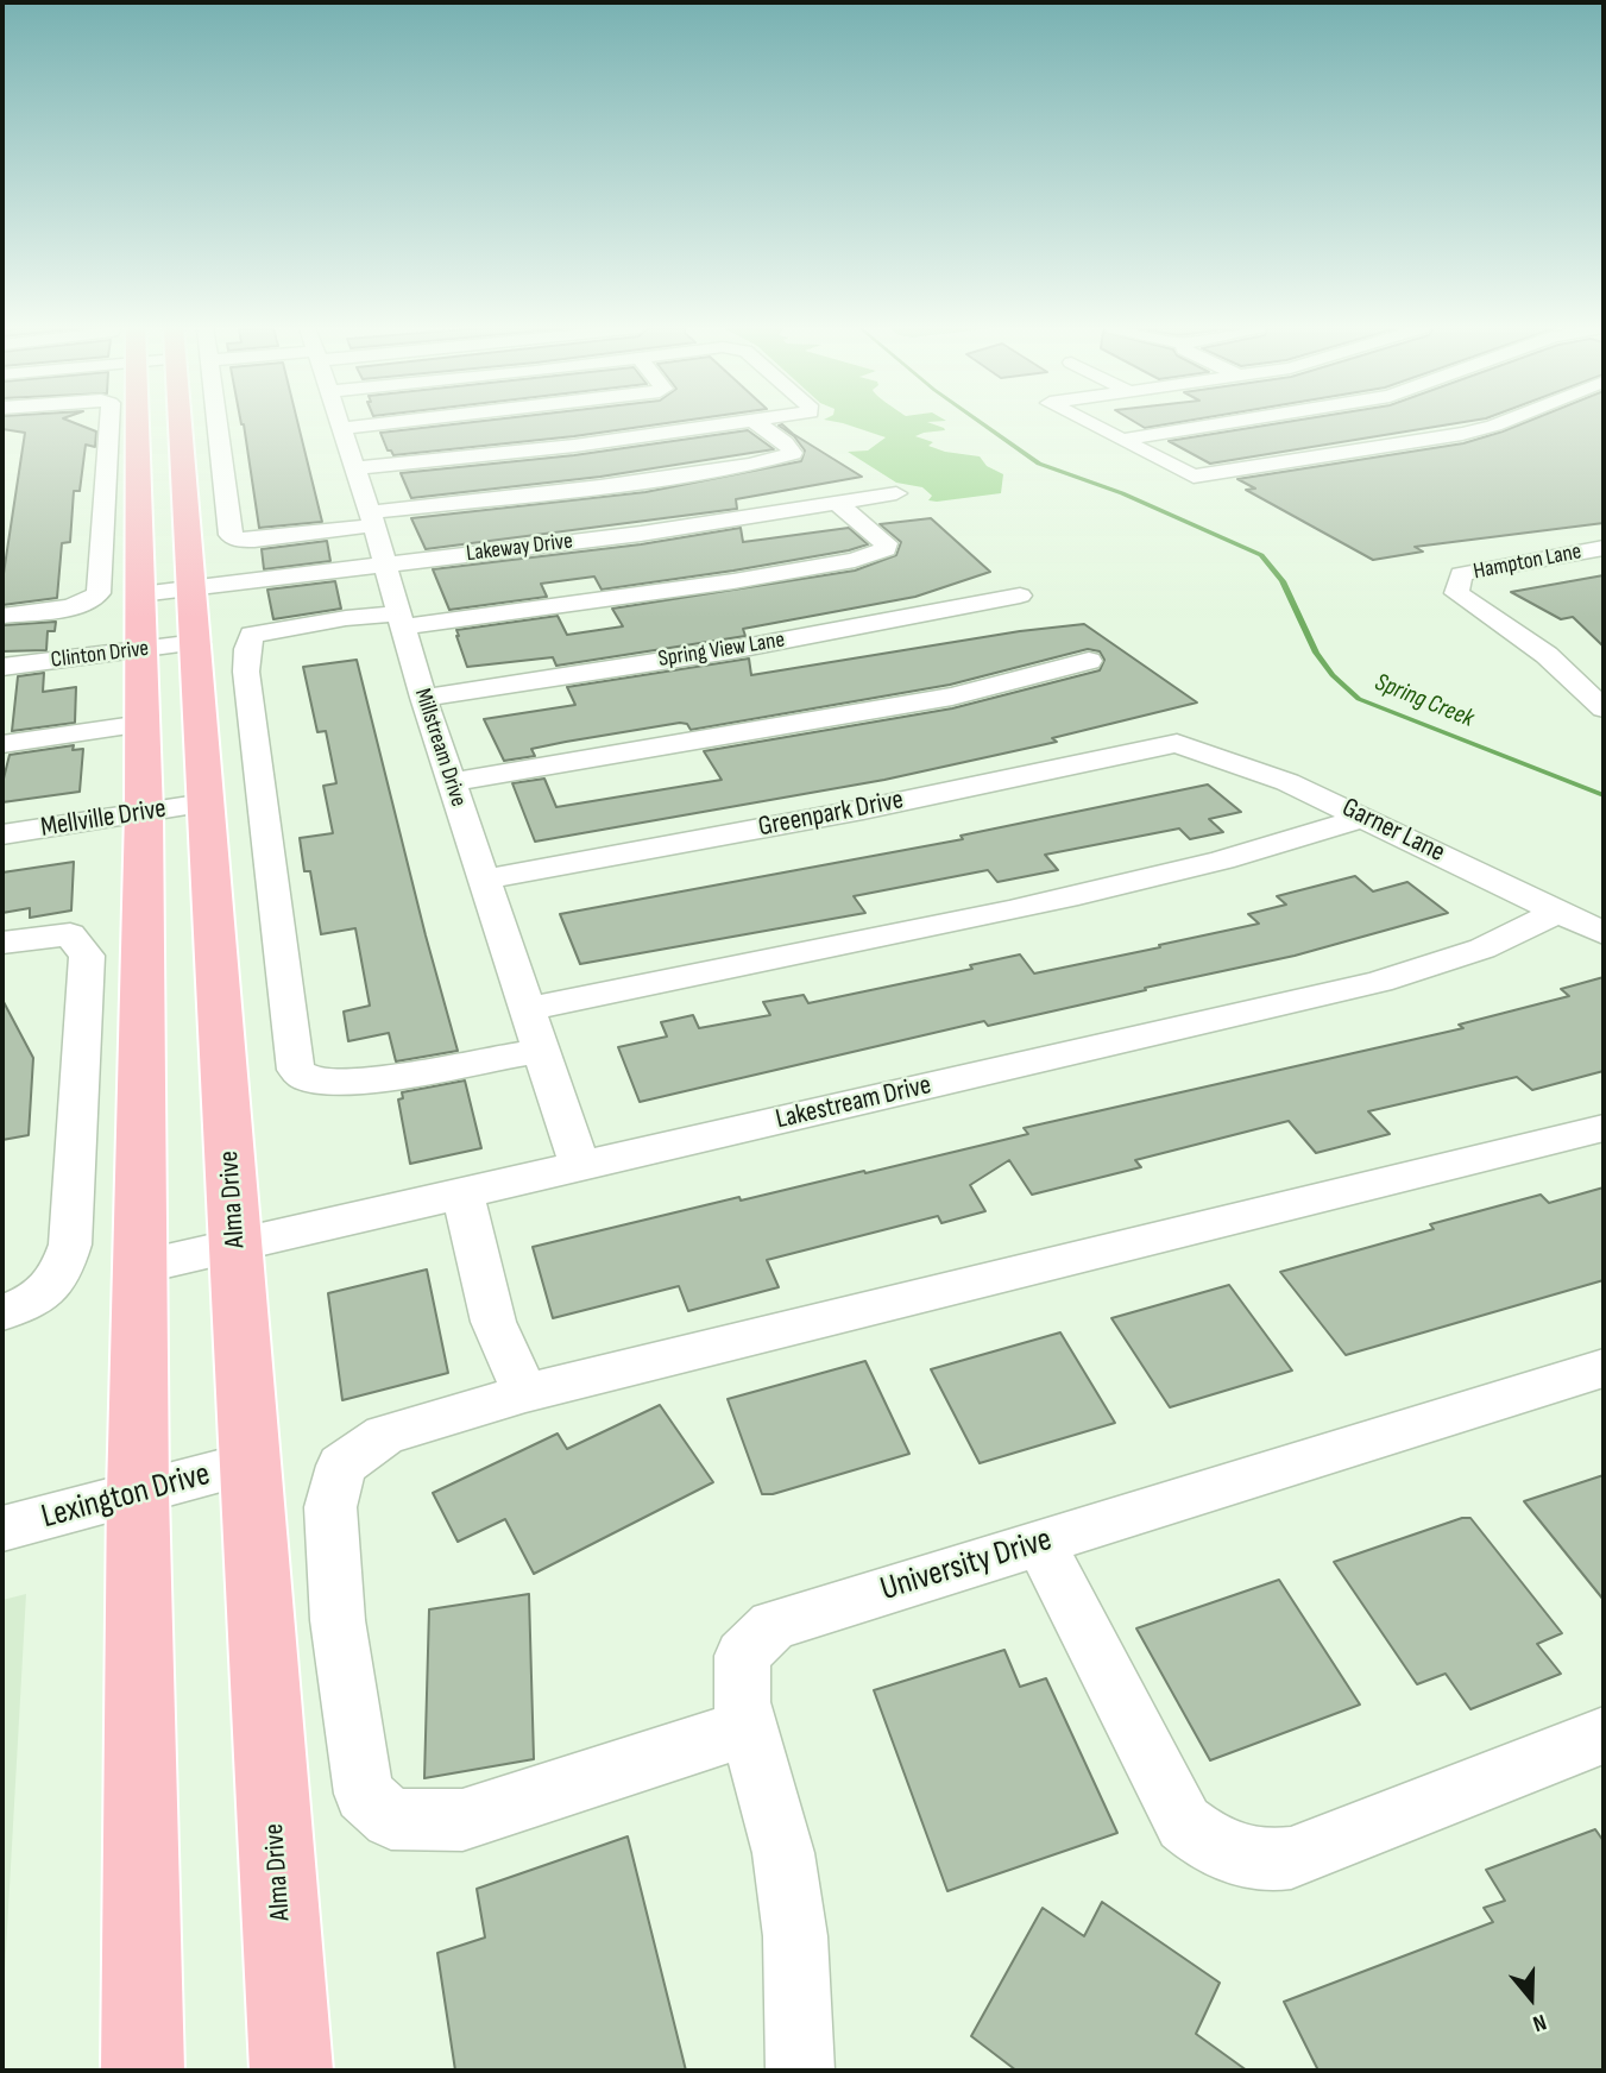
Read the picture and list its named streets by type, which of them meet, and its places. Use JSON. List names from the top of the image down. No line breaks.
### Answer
{"streets":{"main road":["Alma Drive"],"street":["Lakeway Drive","Hampton Lane","Spring View Lane","Clinton Drive","Millstream Drive","Greenpark Drive","Mellville Drive","Garner Lane","Lakestream Drive","Lexington Drive","University Drive"]},"crossings":[["Lakeway Drive","Millstream Drive"],["Lakeway Drive","Alma Drive"],["Spring View Lane","Millstream Drive"],["Clinton Drive","Alma Drive"],["Millstream Drive","Greenpark Drive"],["Millstream Drive","Lakestream Drive"],["Greenpark Drive","Garner Lane"],["Mellville Drive","Alma Drive"],["Garner Lane","Lakestream Drive"],["Lakestream Drive","Alma Drive"],["Alma Drive","Lexington Drive"]],"water":["Spring Creek"],"north":"bottom"}
